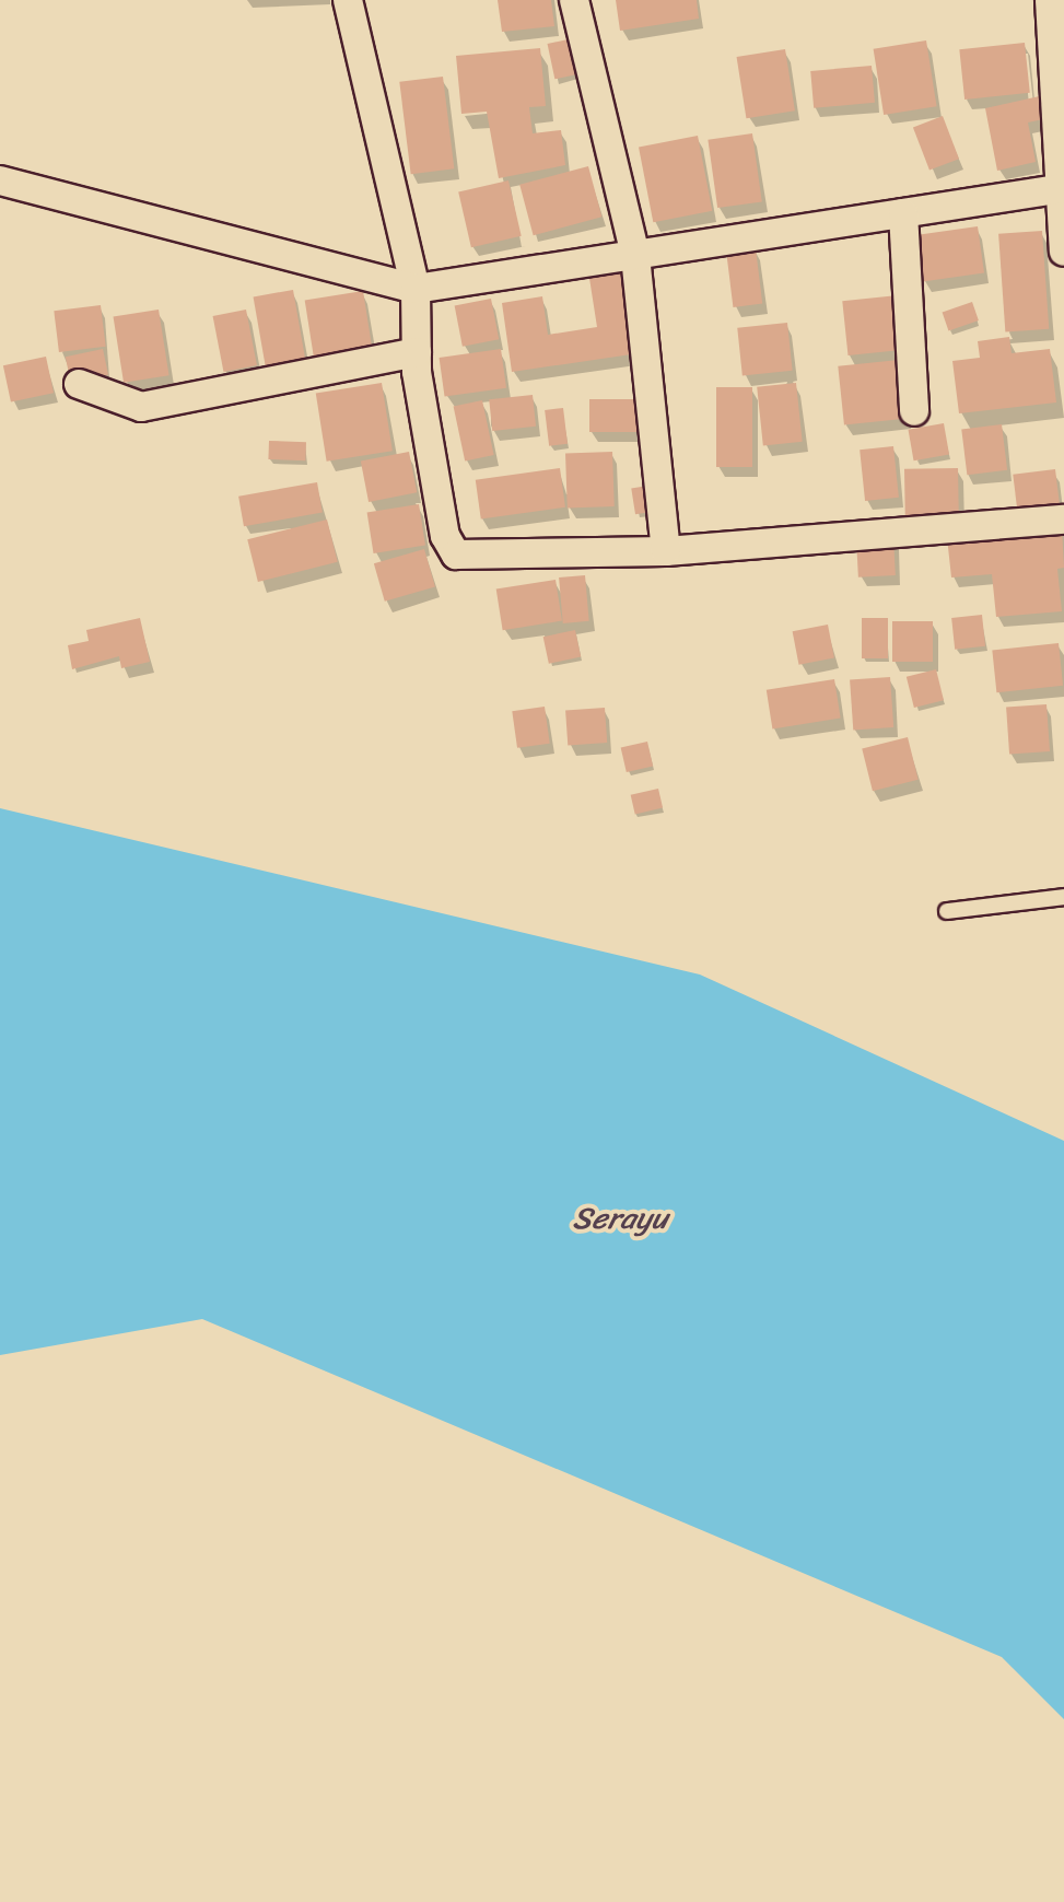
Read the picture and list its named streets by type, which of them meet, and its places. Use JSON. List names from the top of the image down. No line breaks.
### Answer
{"water":["Serayu"]}
